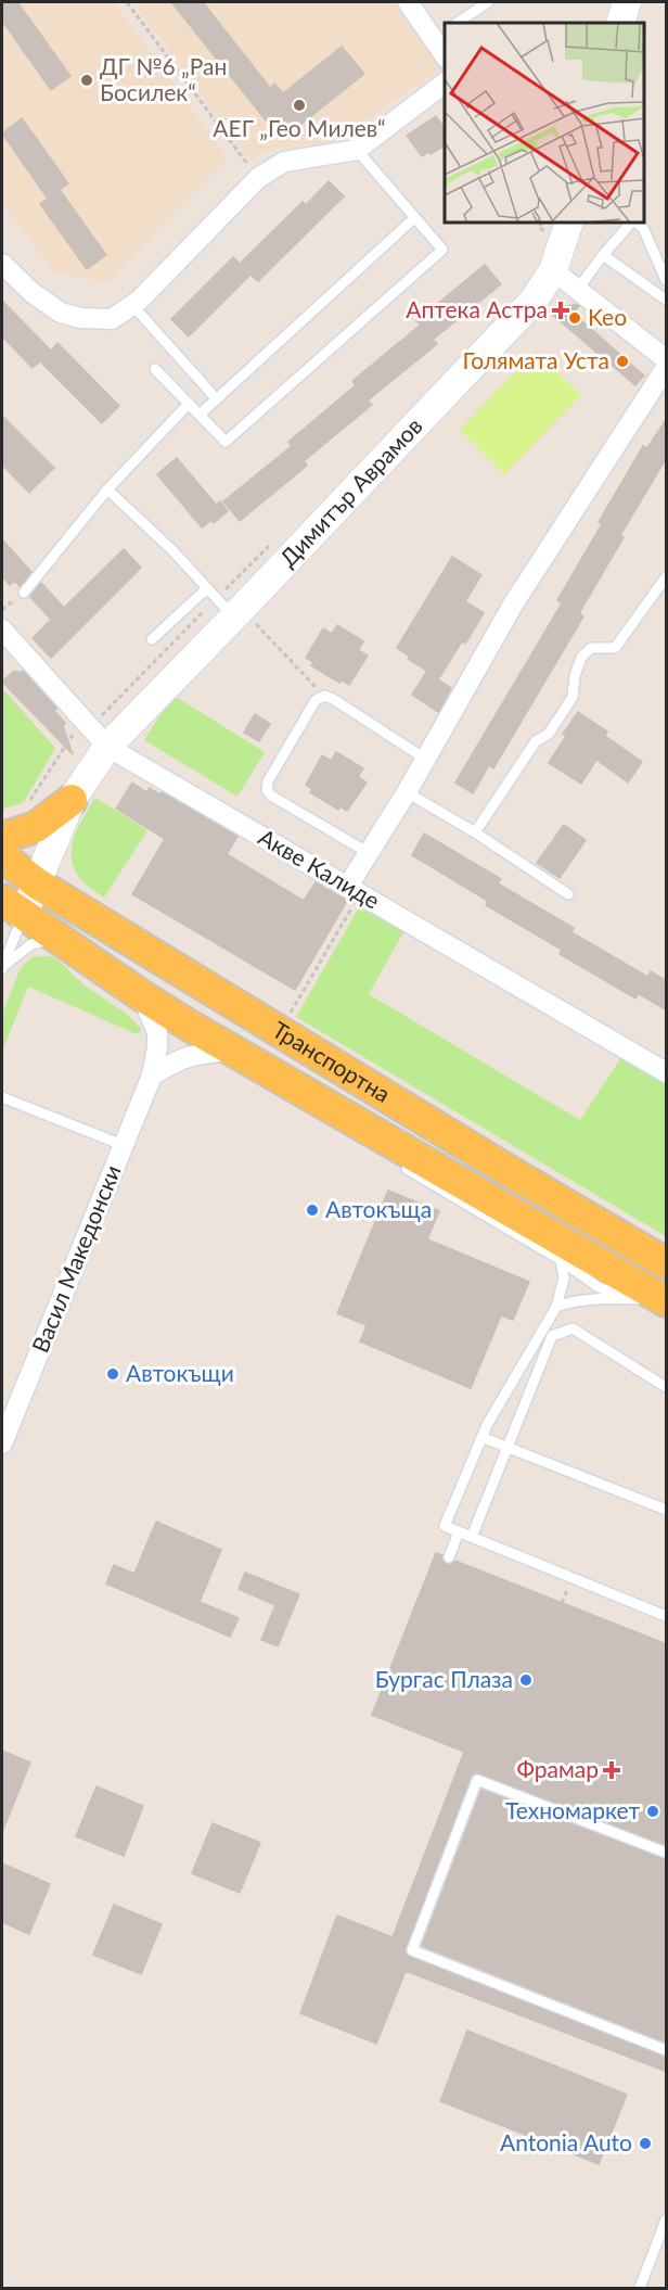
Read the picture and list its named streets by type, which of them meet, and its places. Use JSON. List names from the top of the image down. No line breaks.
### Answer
{"streets":{"main road":["Транспортна"],"street":["Димитър Аврамов","Акве Калиде","Васил Македонски"]},"crossings":[["Димитър Аврамов","Акве Калиде"],["Димитър Аврамов","Транспортна"],["Транспортна","Васил Македонски"]],"places":{"other":["ДГ №6 „Ран Босилек“","АЕГ „Гео Милев“","Keo","Голямата Уста","Автокъща","Автокъщи","Бургас Плаза","Техномаркет","Antonia Auto"],"health":["Аптека Астра","Фрамар"]}}
